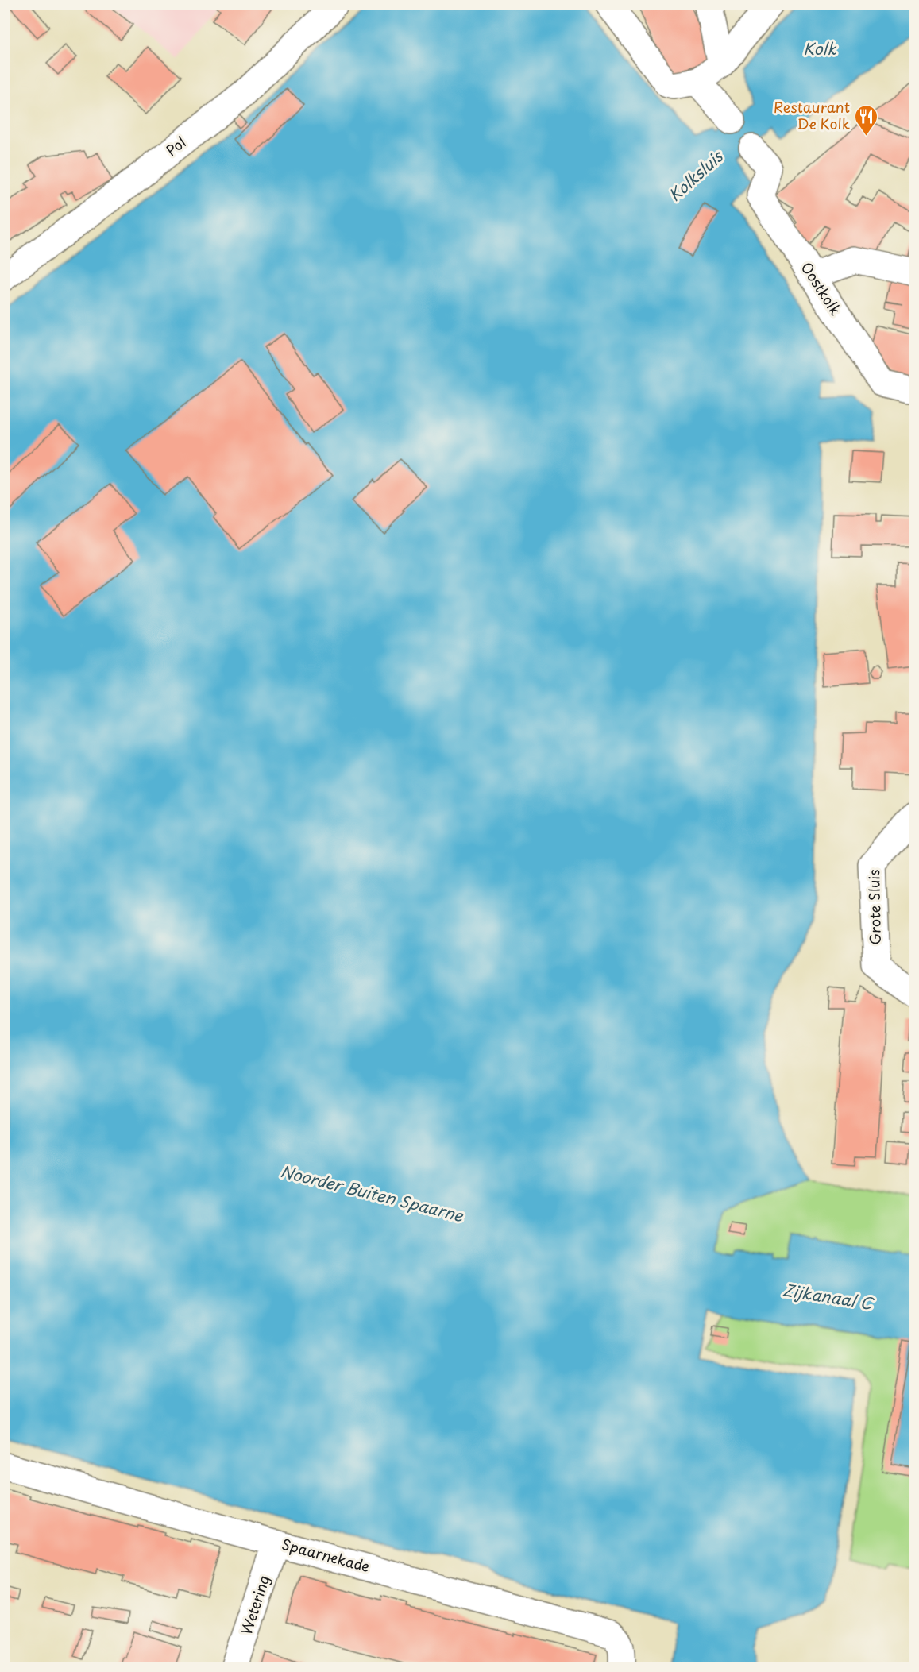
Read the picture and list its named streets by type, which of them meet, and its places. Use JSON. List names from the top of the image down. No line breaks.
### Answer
{"streets":{"street":["Pol","Oostkolk","Grote Sluis","Spaarnekade","Wetering"]},"crossings":[["Spaarnekade","Wetering"]],"water":["Kolk","Kolksluis","Noorder Buiten Spaarne","Zijkanaal C"],"places":{"restaurant":["Restaurant De Kolk"]}}
